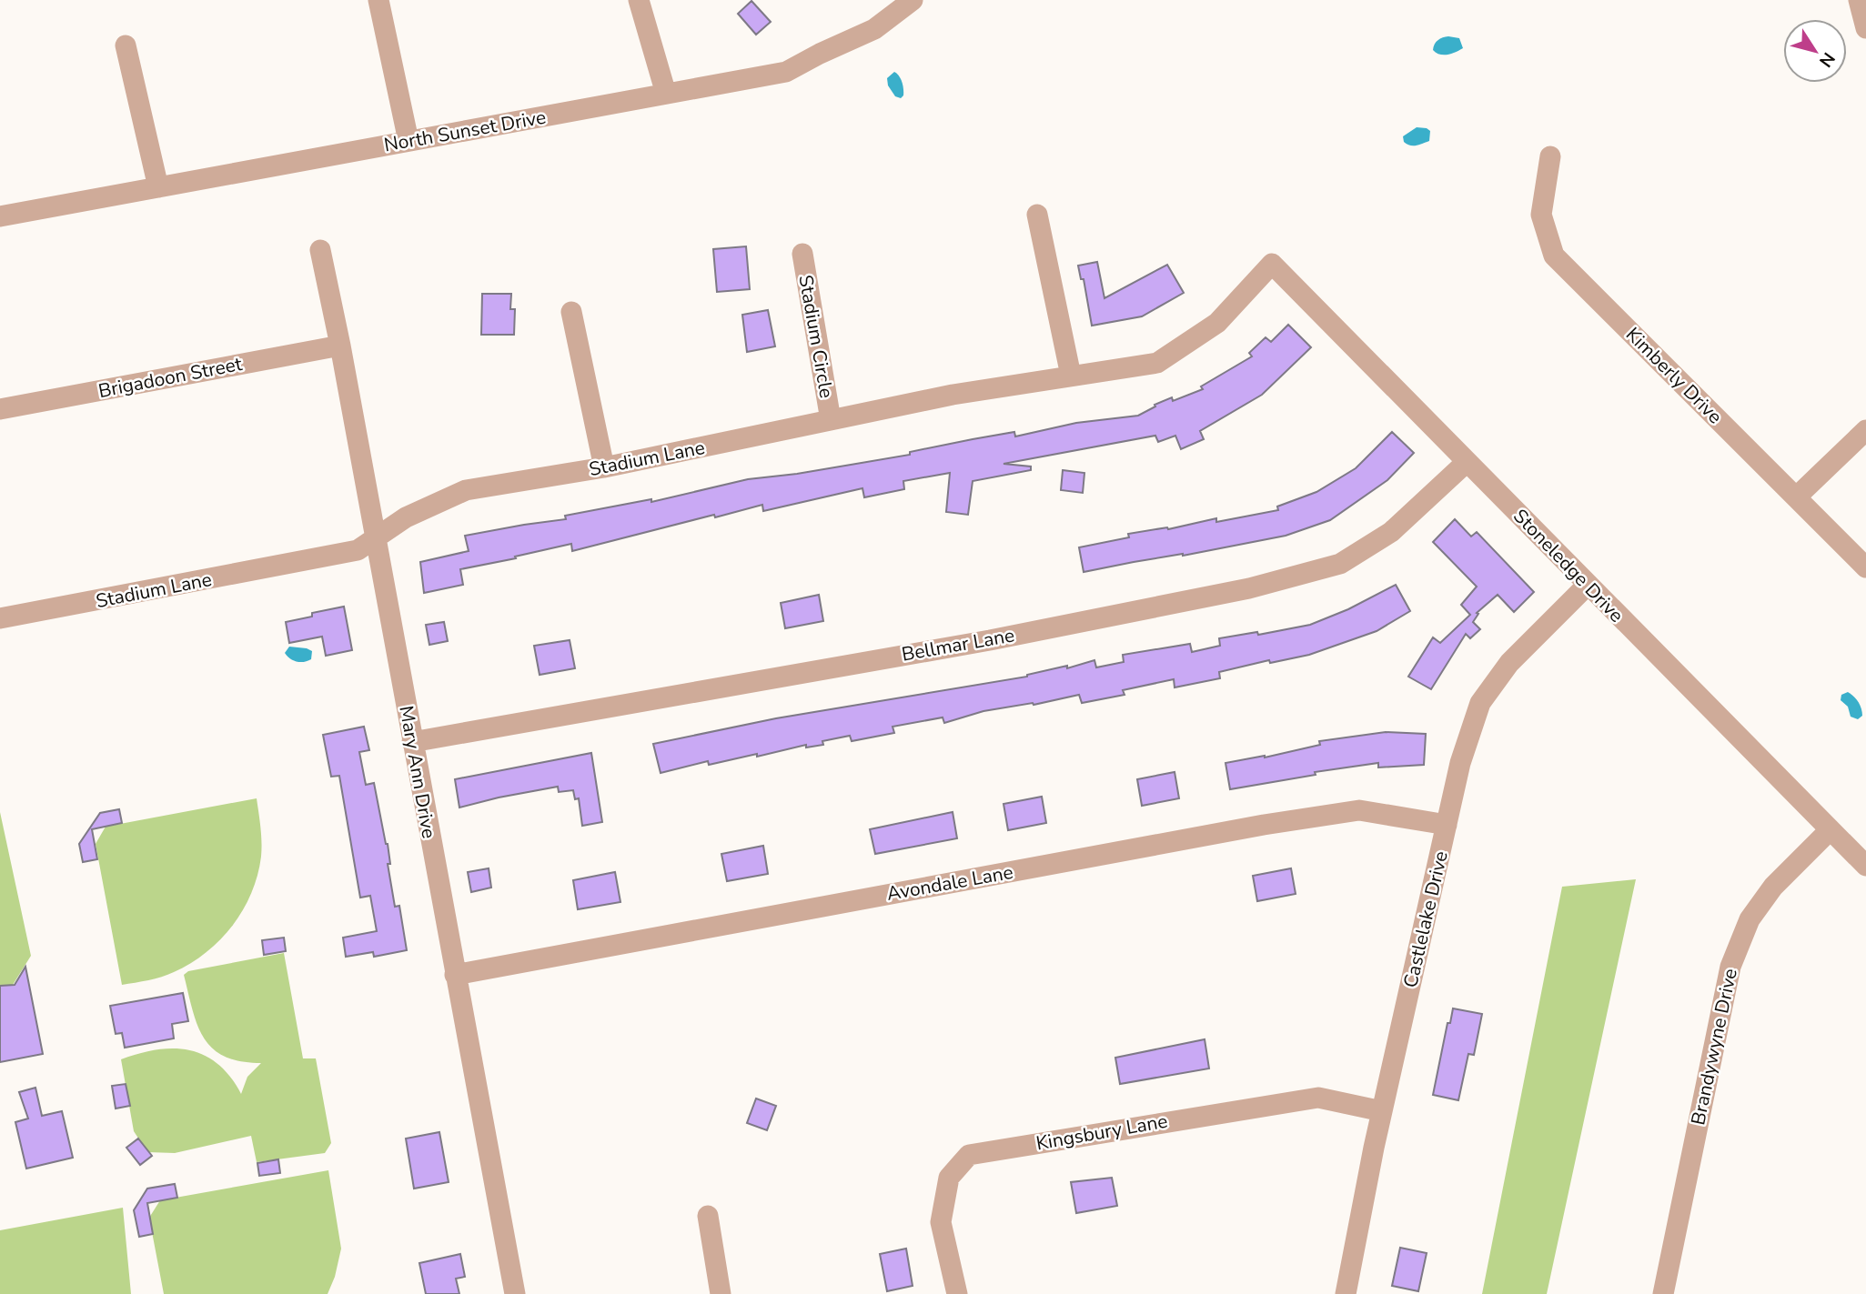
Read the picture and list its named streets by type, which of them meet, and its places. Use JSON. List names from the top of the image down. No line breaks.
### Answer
{"streets":{"street":["North Sunset Drive","Stadium Circle","Kimberly Drive","Brigadoon Street","Stadium Lane","Stoneledge Drive","Bellmar Lane","Mary Ann Drive","Avondale Lane","Castlelake Drive","Brandywyne Drive","Kingsbury Lane"]},"crossings":[["Stadium Circle","Stadium Lane"],["Brigadoon Street","Mary Ann Drive"],["Stadium Lane","Stoneledge Drive"],["Stadium Lane","Mary Ann Drive"],["Stoneledge Drive","Bellmar Lane"],["Stoneledge Drive","Castlelake Drive"],["Stoneledge Drive","Brandywyne Drive"],["Bellmar Lane","Mary Ann Drive"],["Mary Ann Drive","Avondale Lane"],["Avondale Lane","Castlelake Drive"],["Castlelake Drive","Kingsbury Lane"]],"north":"bottom right"}
